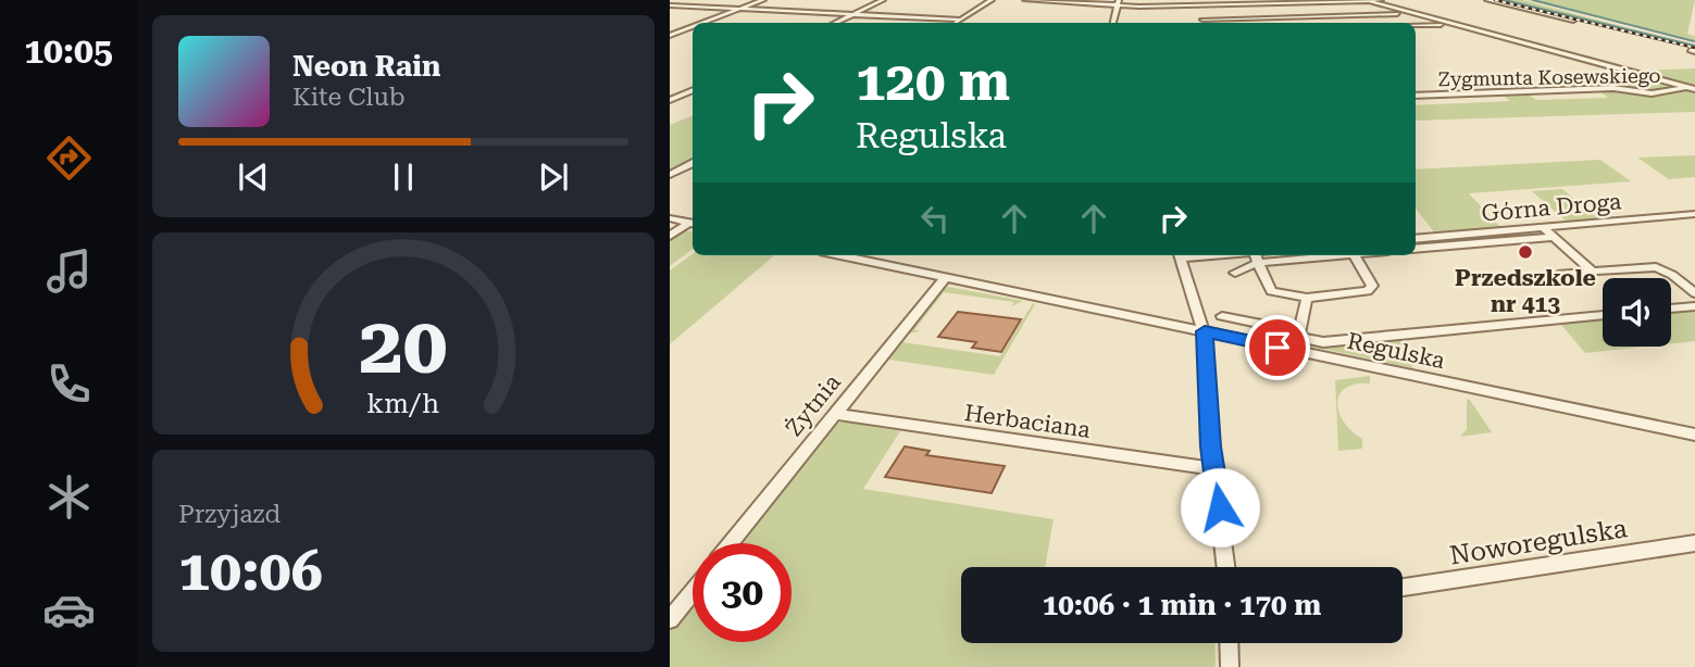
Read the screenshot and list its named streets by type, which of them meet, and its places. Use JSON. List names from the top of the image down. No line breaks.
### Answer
{"streets":{"street":["Zygmunta Kosewskiego","Górna Droga","Regulska","Żytnia","Herbaciana","Noworegulska"]},"crossings":[["Regulska","Żytnia"],["Żytnia","Herbaciana"]],"places":["Przedszkole nr 413"],"page":{"tabs":"10:05","turn":["120 m","Regulska"],"song":["Neon Rain","Kite Club"],"tile":["Przyjazd","10:06"],"limit":"30","trip":"10:06 · 1 min · 170 m","gauge":["20","km/h"]}}
